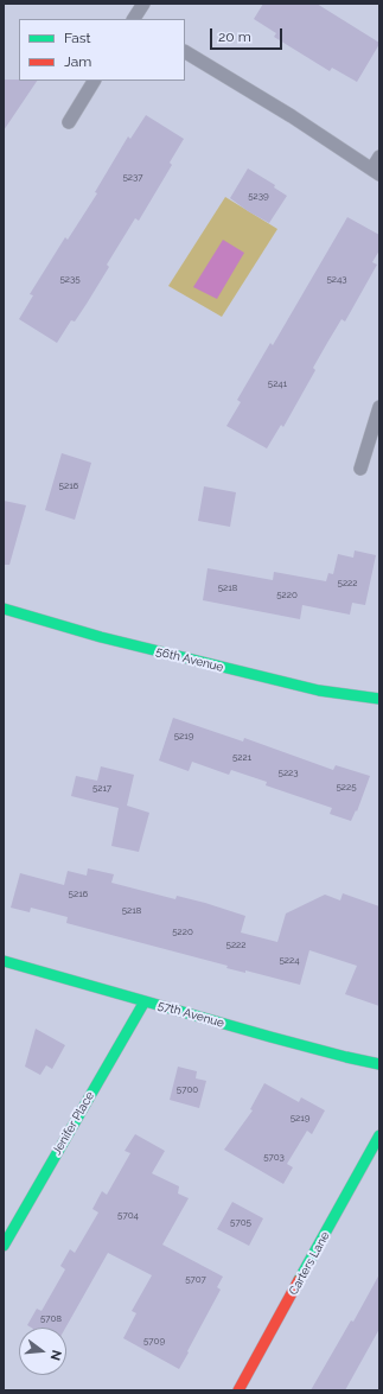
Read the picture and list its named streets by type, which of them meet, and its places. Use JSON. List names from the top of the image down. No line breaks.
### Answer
{"streets":{"street":["56th Avenue","57th Avenue","Jenifer Place","Carters Lane"]},"crossings":[["57th Avenue","Jenifer Place"]],"house_numbers":["5237","5239","5235","5243","5241","5216","5222","5218","5220","5219","5221","5223","5225","5217","5216","5218","5220","5222","5224","5700","5219","5703","5704","5705","5707","5708","5709"],"legend":["Fast","Jam"],"scale_bar":"20 m","north":"right"}
